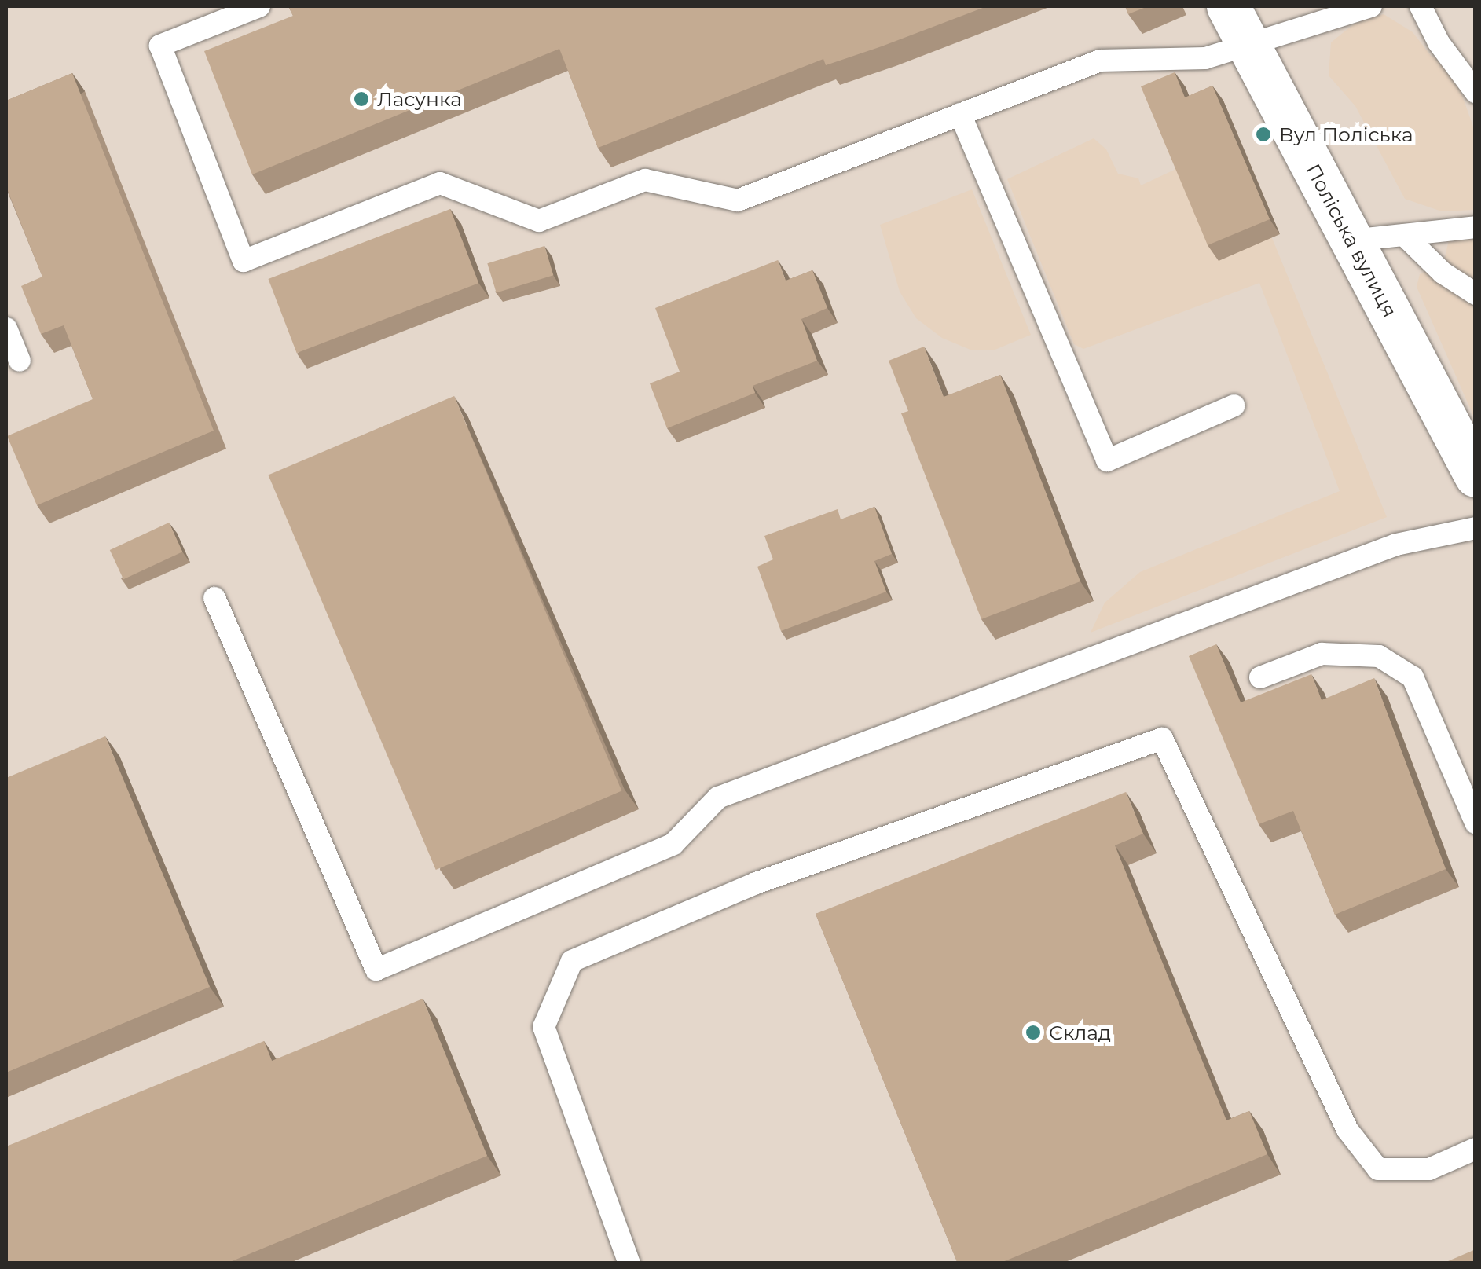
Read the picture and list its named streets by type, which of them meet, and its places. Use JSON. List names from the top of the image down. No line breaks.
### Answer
{"streets":{"street":["Поліська вулиця"]},"places":["Ласунка","Вул Поліська","Склад"]}
